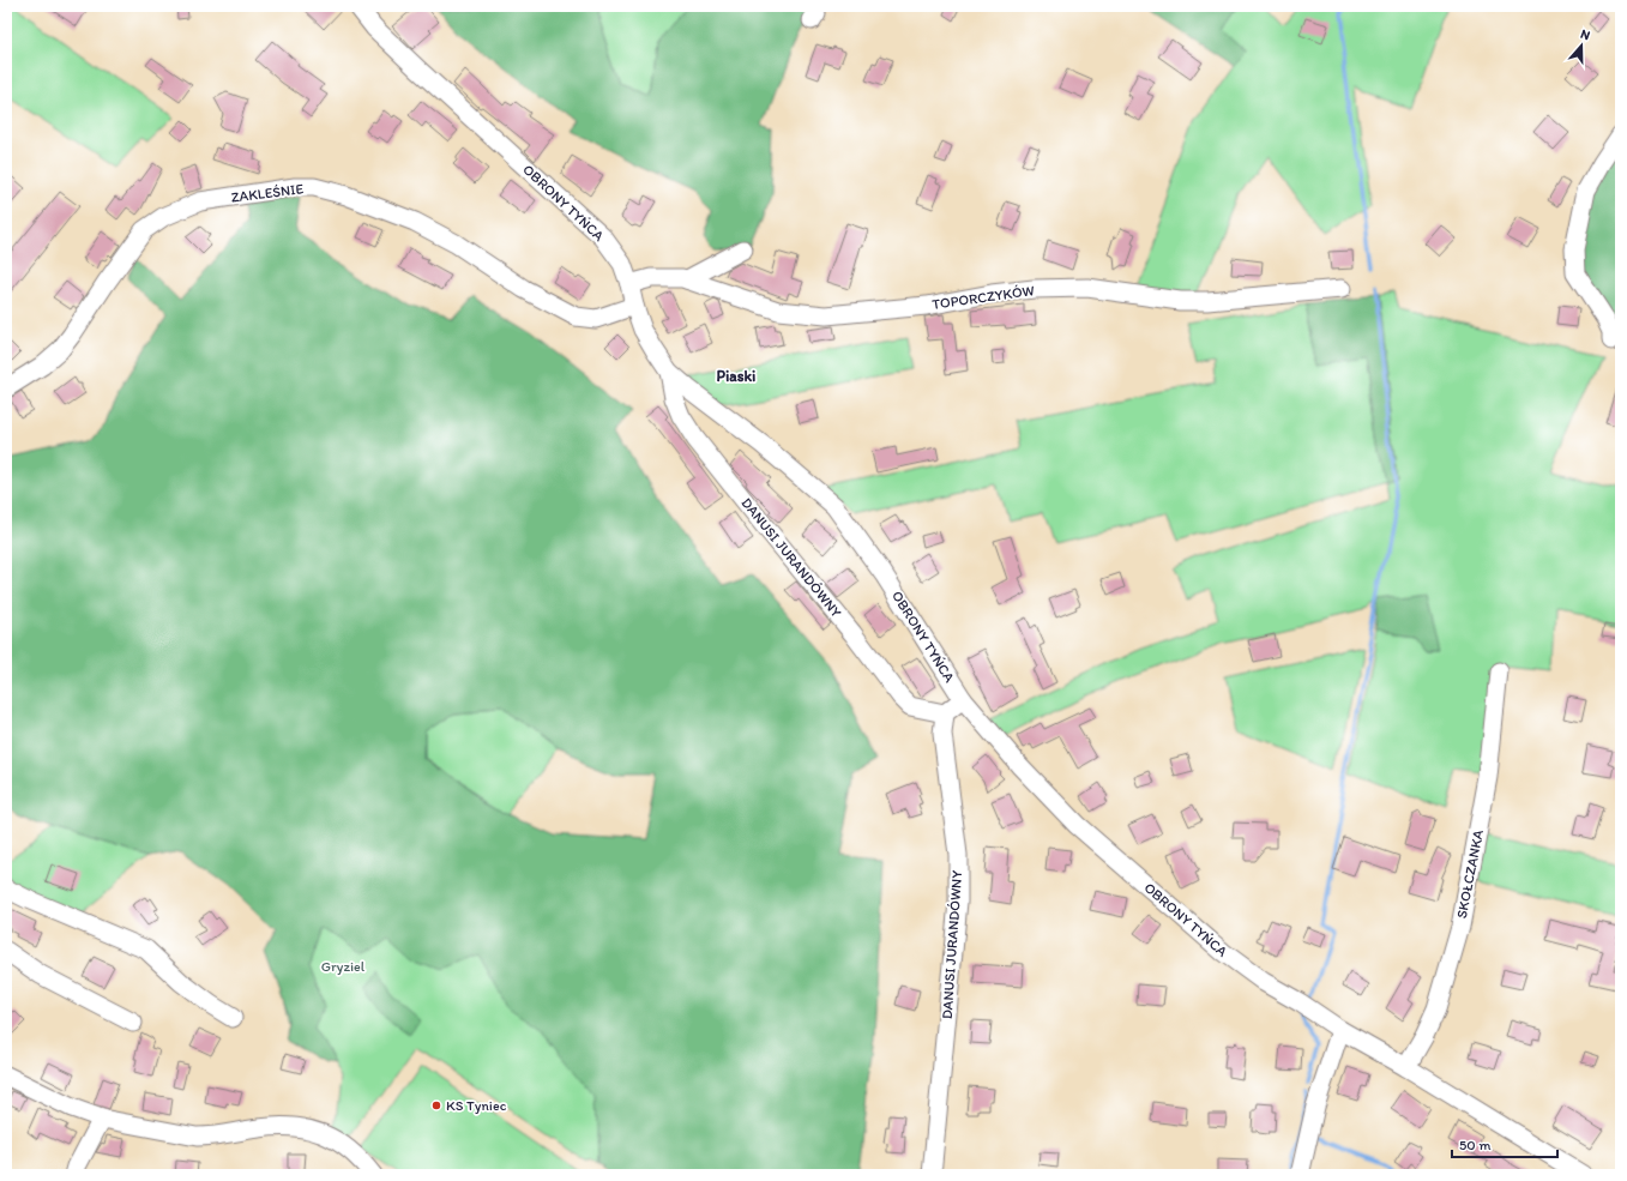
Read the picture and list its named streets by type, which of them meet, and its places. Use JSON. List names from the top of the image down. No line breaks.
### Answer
{"streets":{"street":["ZAKLEŚNIE","OBRONY TYŃCA","TOPORCZYKÓW","DANUSI JURANDÓWNY","SKOŁCZANKA"]},"crossings":[["ZAKLEŚNIE","OBRONY TYŃCA"],["OBRONY TYŃCA","TOPORCZYKÓW"],["OBRONY TYŃCA","DANUSI JURANDÓWNY"],["OBRONY TYŃCA","SKOŁCZANKA"]],"districts":["Piaski"],"parks":["Gryziel"],"places":["KS Tyniec"],"scale_bar":"50 m","north":"top"}
